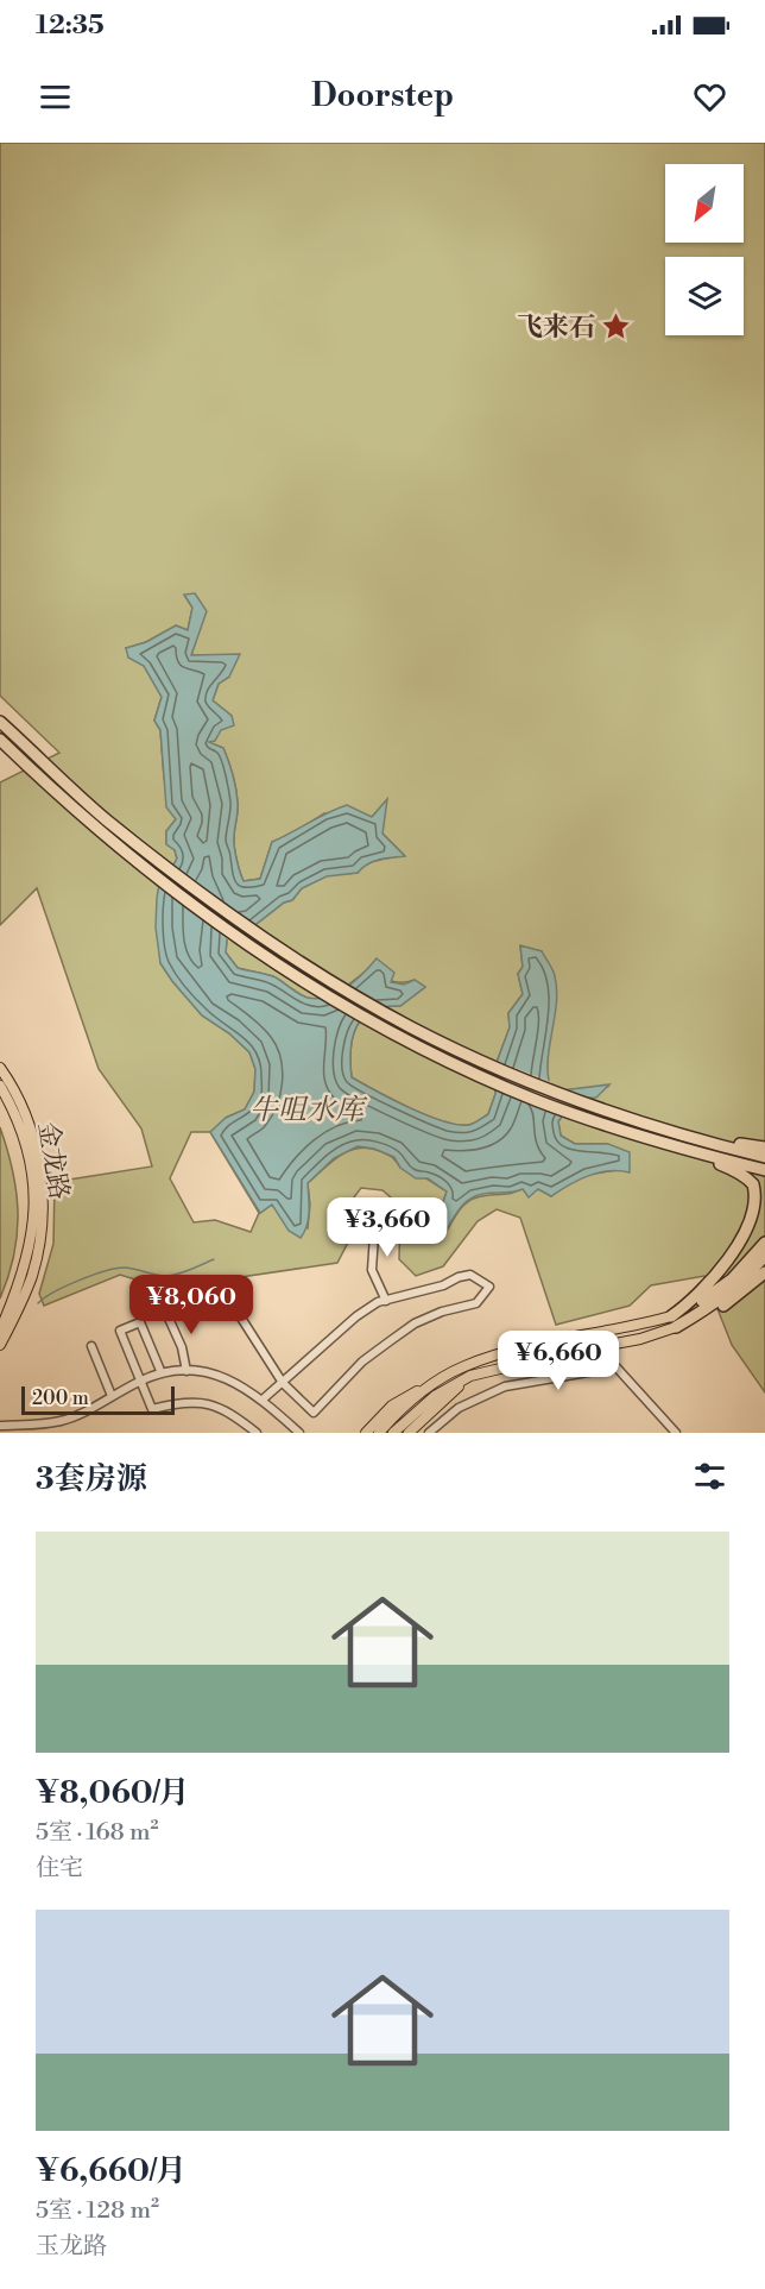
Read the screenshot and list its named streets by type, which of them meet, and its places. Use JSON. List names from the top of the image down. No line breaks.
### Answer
{"streets":{"main road":["金龙路"]},"water":["牛咀水库"],"places":{"place":["飞来石"]},"scale_bar":"200 m","north":"bottom left","page":{"status":"12:35","header":"Doorstep","price":["¥3,660","¥8,060","¥6,660"],"scale":"200 m","heading":"3套房源","list":[{"name":"¥8,060/月","note":"5室 · 168 m² · 住宅"},{"name":"¥6,660/月","note":"5室 · 128 m² · 玉龙路"}]}}
